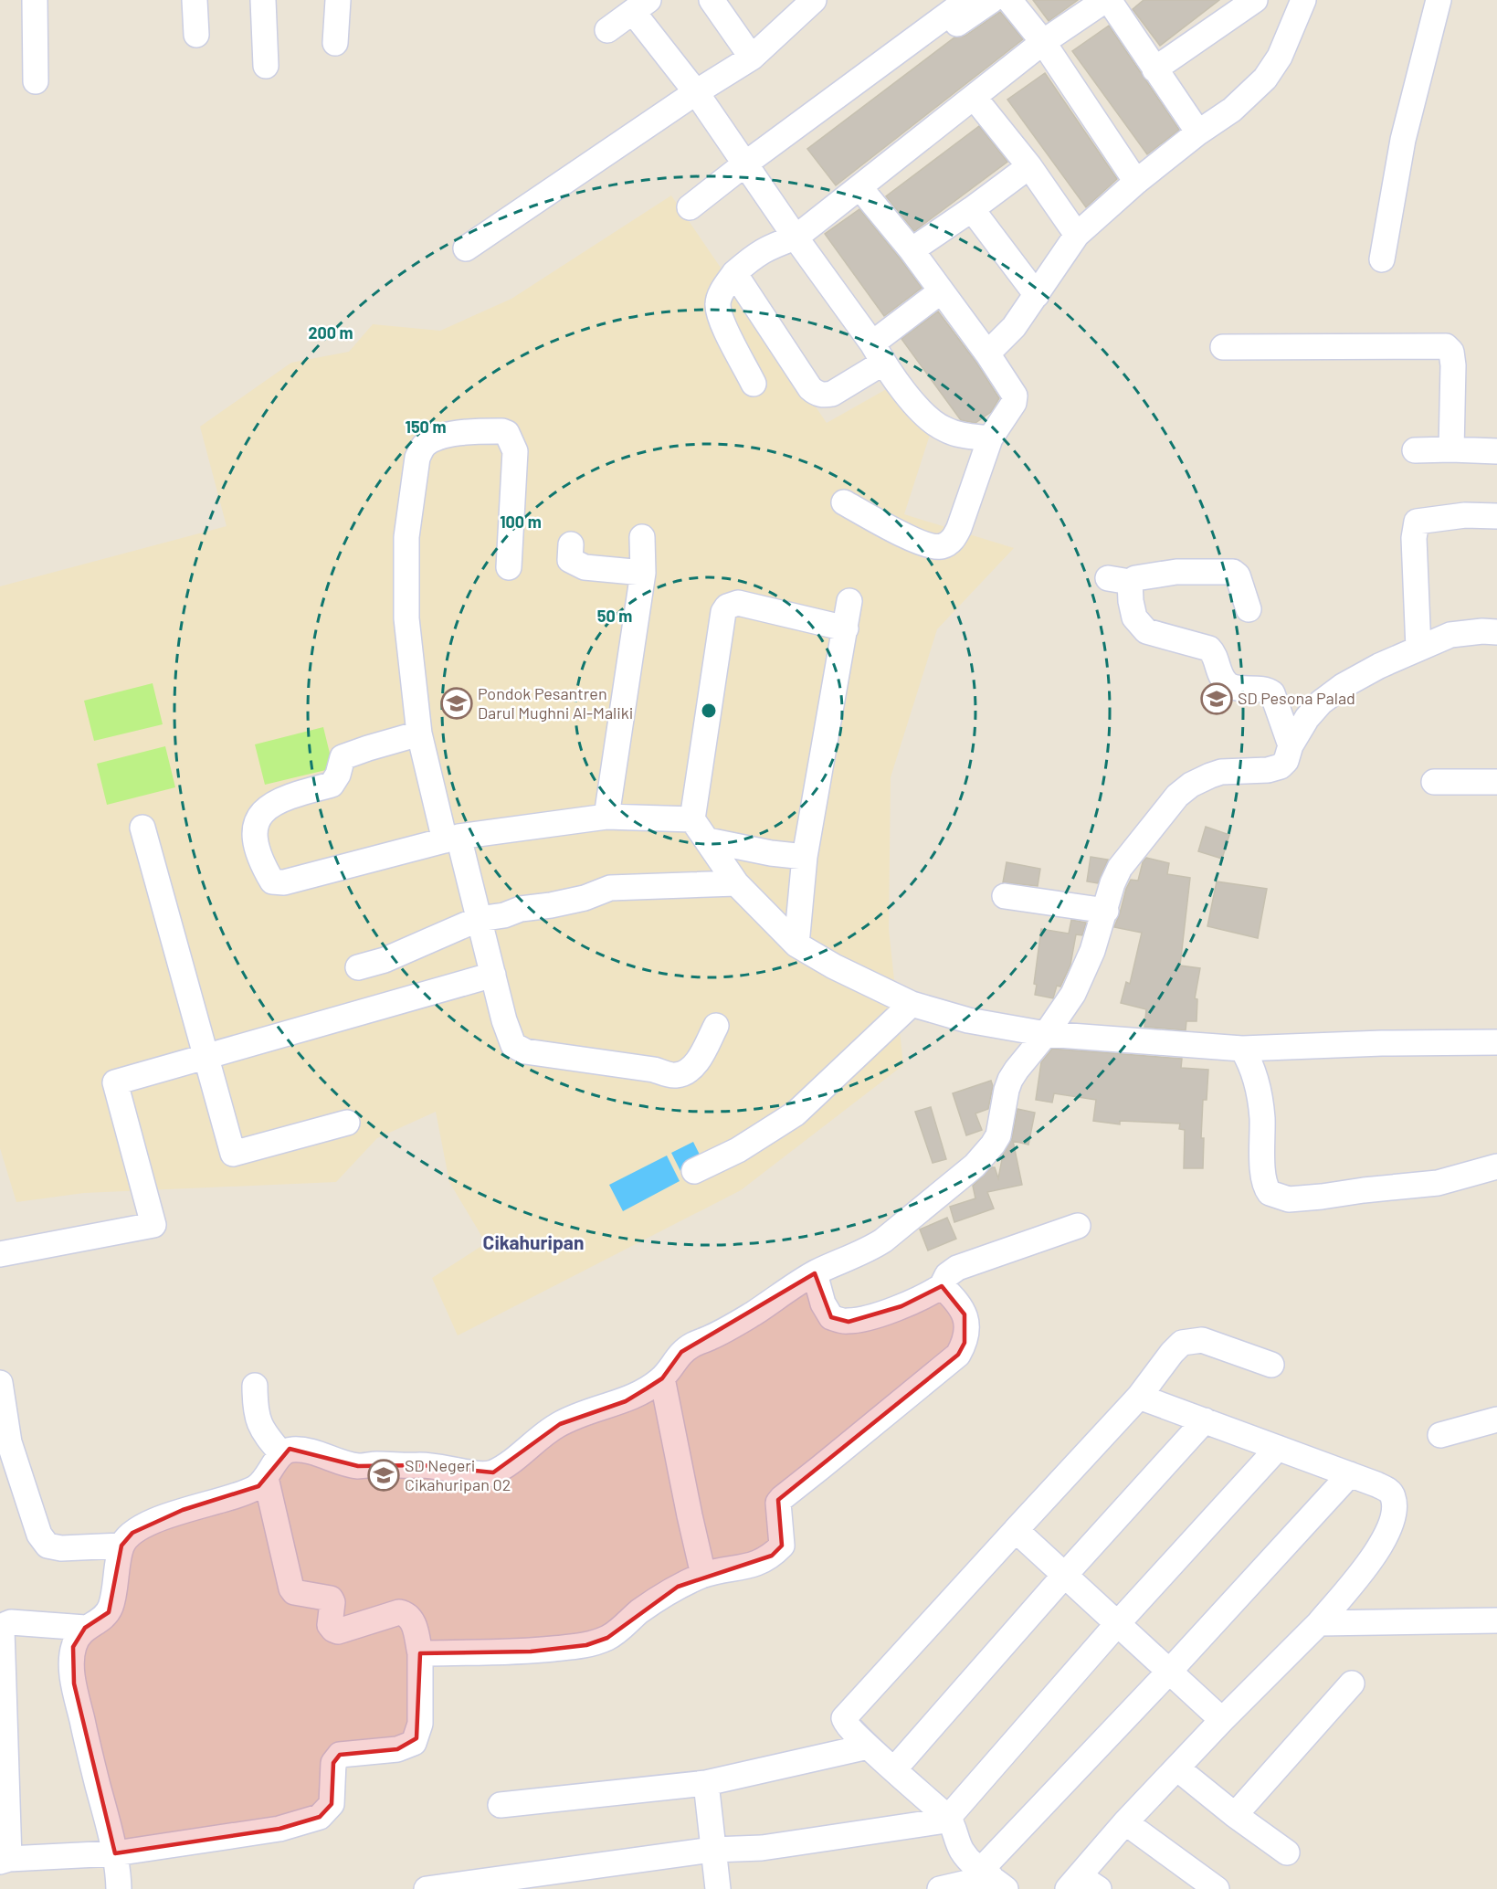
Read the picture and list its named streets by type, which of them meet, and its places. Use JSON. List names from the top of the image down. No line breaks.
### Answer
{"districts":["Cikahuripan"],"places":{"school or university":["SD Pesona Palad","Pondok Pesantren Darul Mughni Al-Maliki","SD Negeri Cikahuripan 02"]},"rings":["200 m","150 m","100 m","50 m"]}
